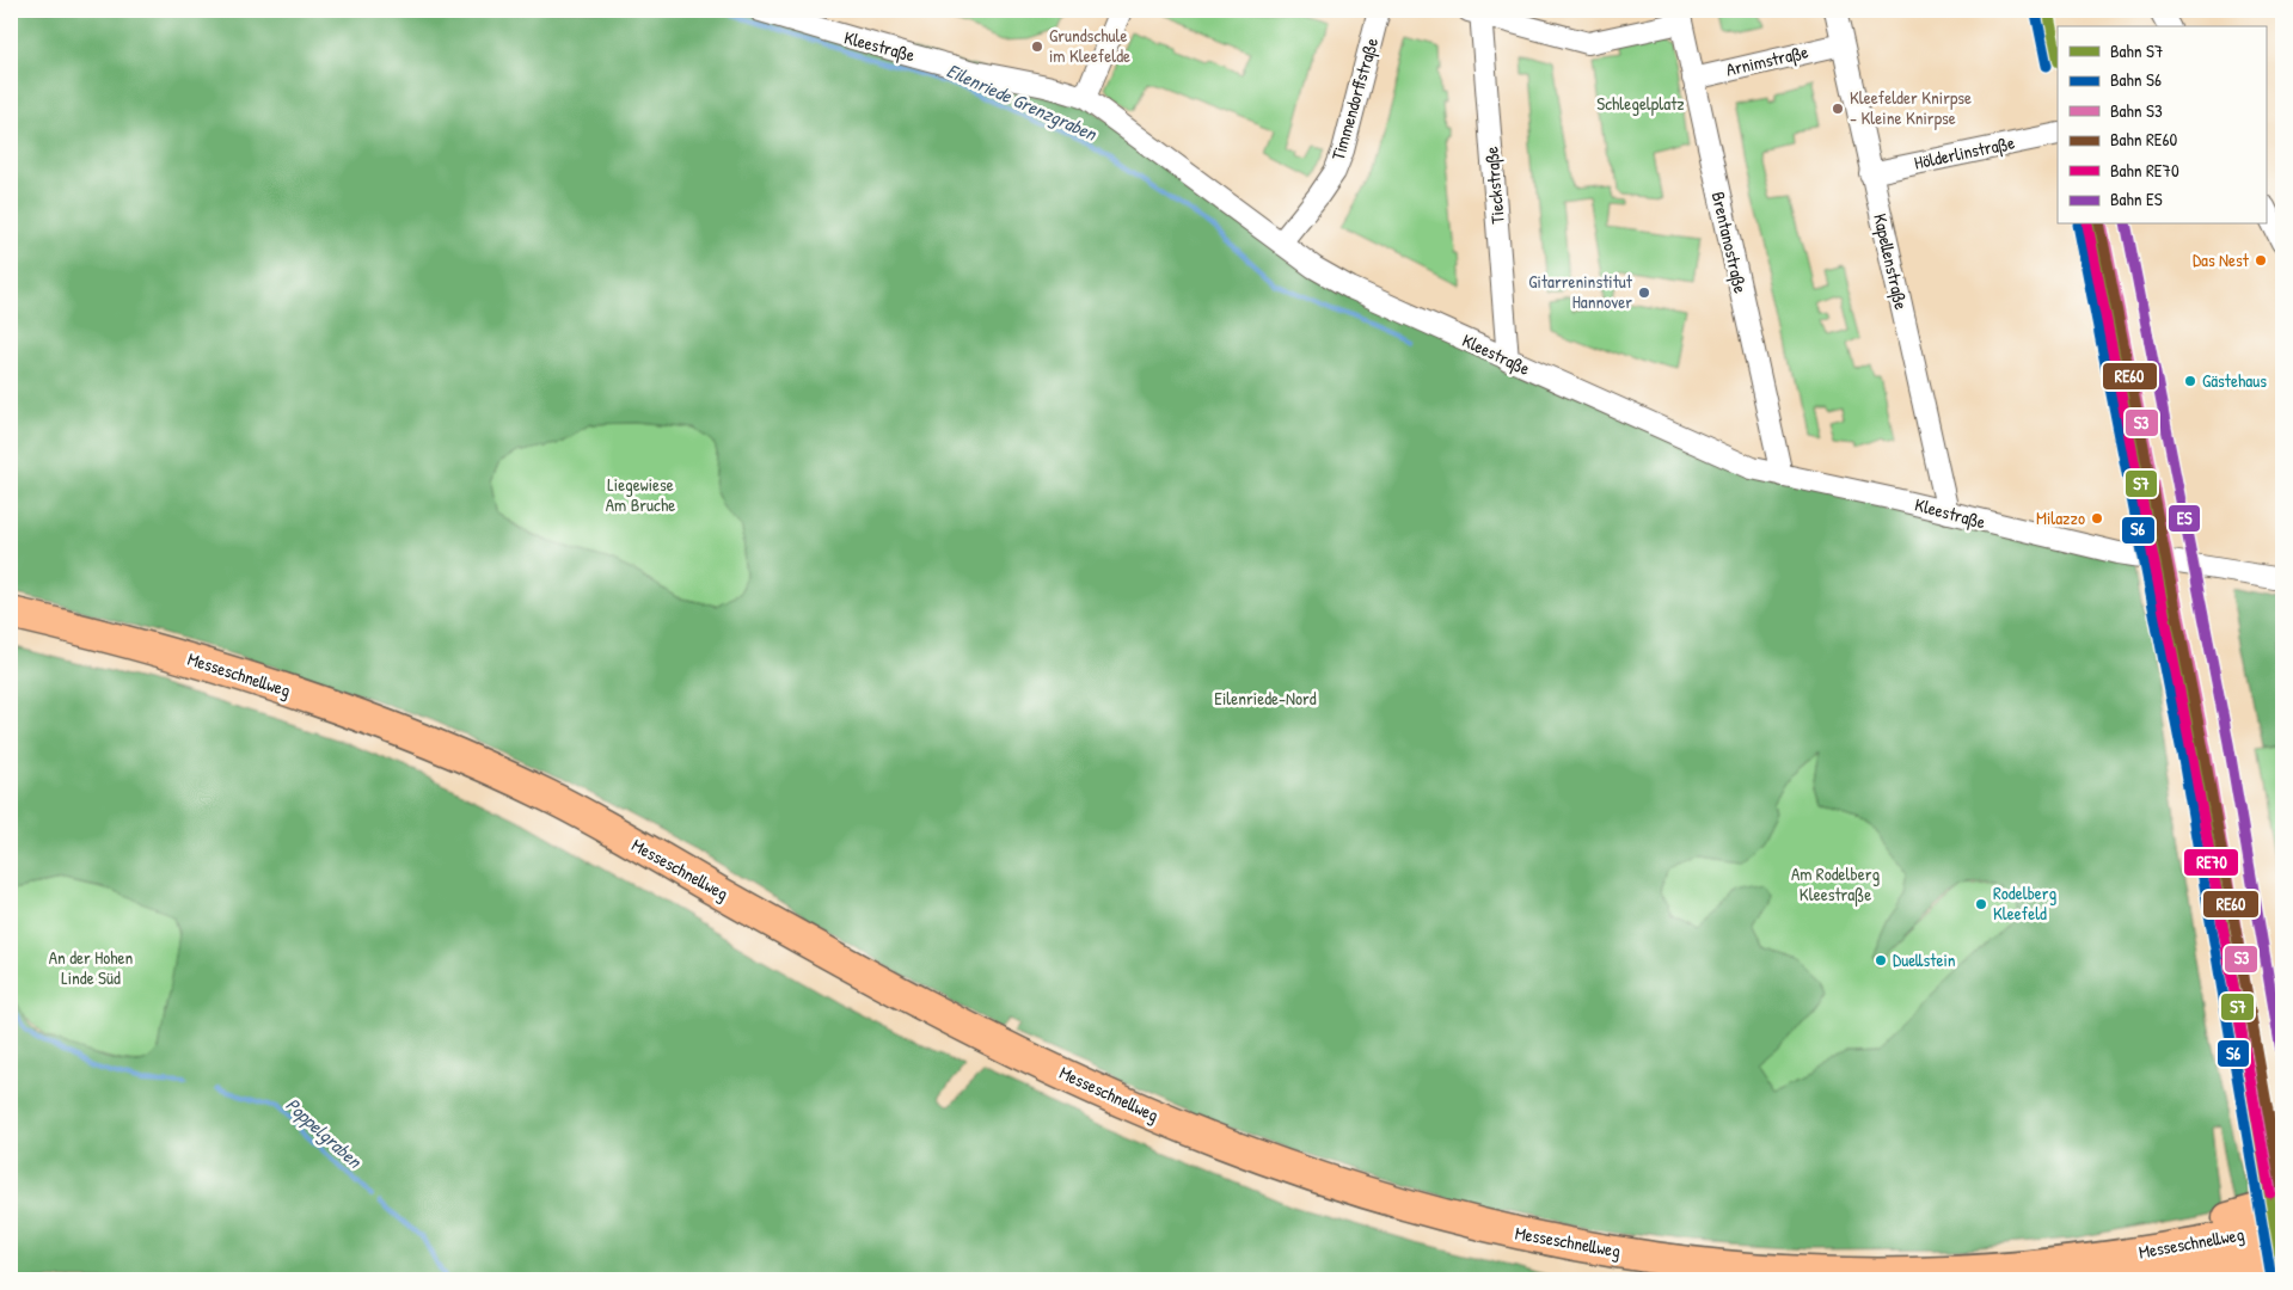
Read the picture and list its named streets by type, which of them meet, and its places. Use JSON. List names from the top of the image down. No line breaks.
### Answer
{"streets":{"highway":["Messeschnellweg"],"street":["Kleestraße","Arnimstraße","Timmendorffstraße","Hölderlinstraße","Tieckstraße","Brentanostraße","Kapellenstraße"]},"crossings":[["Kleestraße","Timmendorffstraße"],["Kleestraße","Tieckstraße"],["Kleestraße","Brentanostraße"],["Kleestraße","Kapellenstraße"],["Arnimstraße","Brentanostraße"],["Arnimstraße","Kapellenstraße"],["Hölderlinstraße","Kapellenstraße"]],"water":["Eilenriede Grenzgraben","Poppelgraben"],"parks":["Schlegelplatz","Liegewiese Am Bruche","Eilenriede-Nord","Am Rodelberg Kleestraße","An der Hohen Linde Süd"],"places":["Grundschule im Kleefelde","Kleefelder Knirpse - Kleine Knirpse","Das Nest","Gitarreninstitut Hannover","Gästehaus","Milazzo","Rodelberg Kleefeld","Duellstein"],"lines":["rail line S7","rail line S6","rail line S3","rail line RE60","rail line RE70","rail line ES"],"legend":["Bahn S7","Bahn S6","Bahn S3","Bahn RE60","Bahn RE70","Bahn ES"]}
